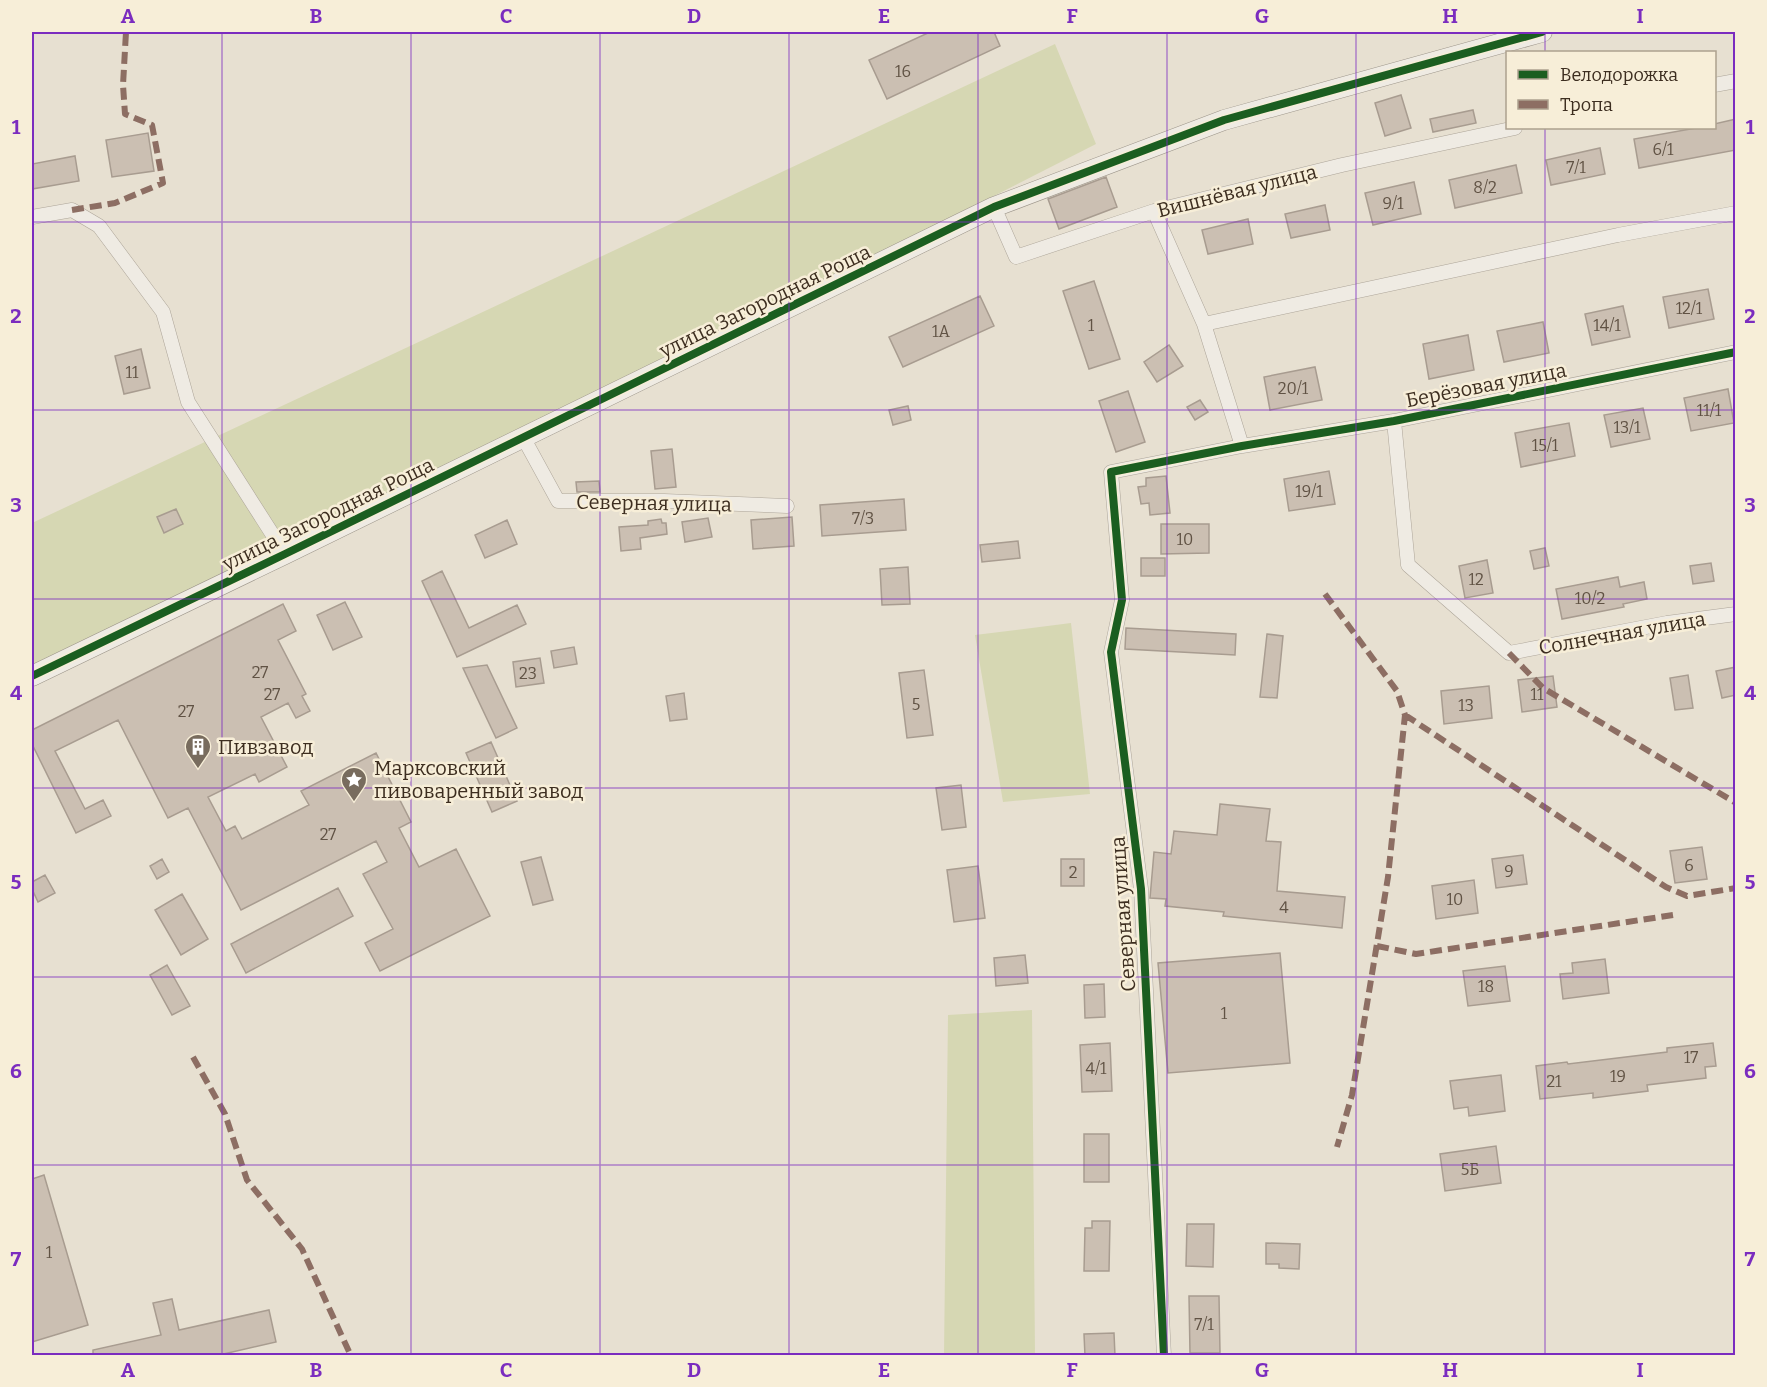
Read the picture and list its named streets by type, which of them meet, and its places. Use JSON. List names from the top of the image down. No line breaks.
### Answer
{"streets":{"street":["Вишнёвая улица","улица Загородная Роща","Берёзовая улица","Северная улица","Солнечная улица"]},"crossings":[["Вишнёвая улица","улица Загородная Роща"],["улица Загородная Роща","Северная улица"],["Берёзовая улица","Северная улица"],["Берёзовая улица","Солнечная улица"]],"places":{"building":["Пивзавод"],"place":["Марксовский пивоваренный завод"]},"house_numbers":["16","6/1","7/1","8/2","9/1","12/1","1","14/1","1А","11","20/1","11/1","13/1","15/1","19/1","7/3","10","12","10/2","27","23","27","11","5","13","27","27","6","9","2","10","4","18","1","17","4/1","19","21","5Б","1","7/1"],"legend":["Велодорожка","Тропа"],"grid":{"columns":["A","B","C","D","E","F","G","H","I"],"rows":["1","2","3","4","5","6","7"]}}
